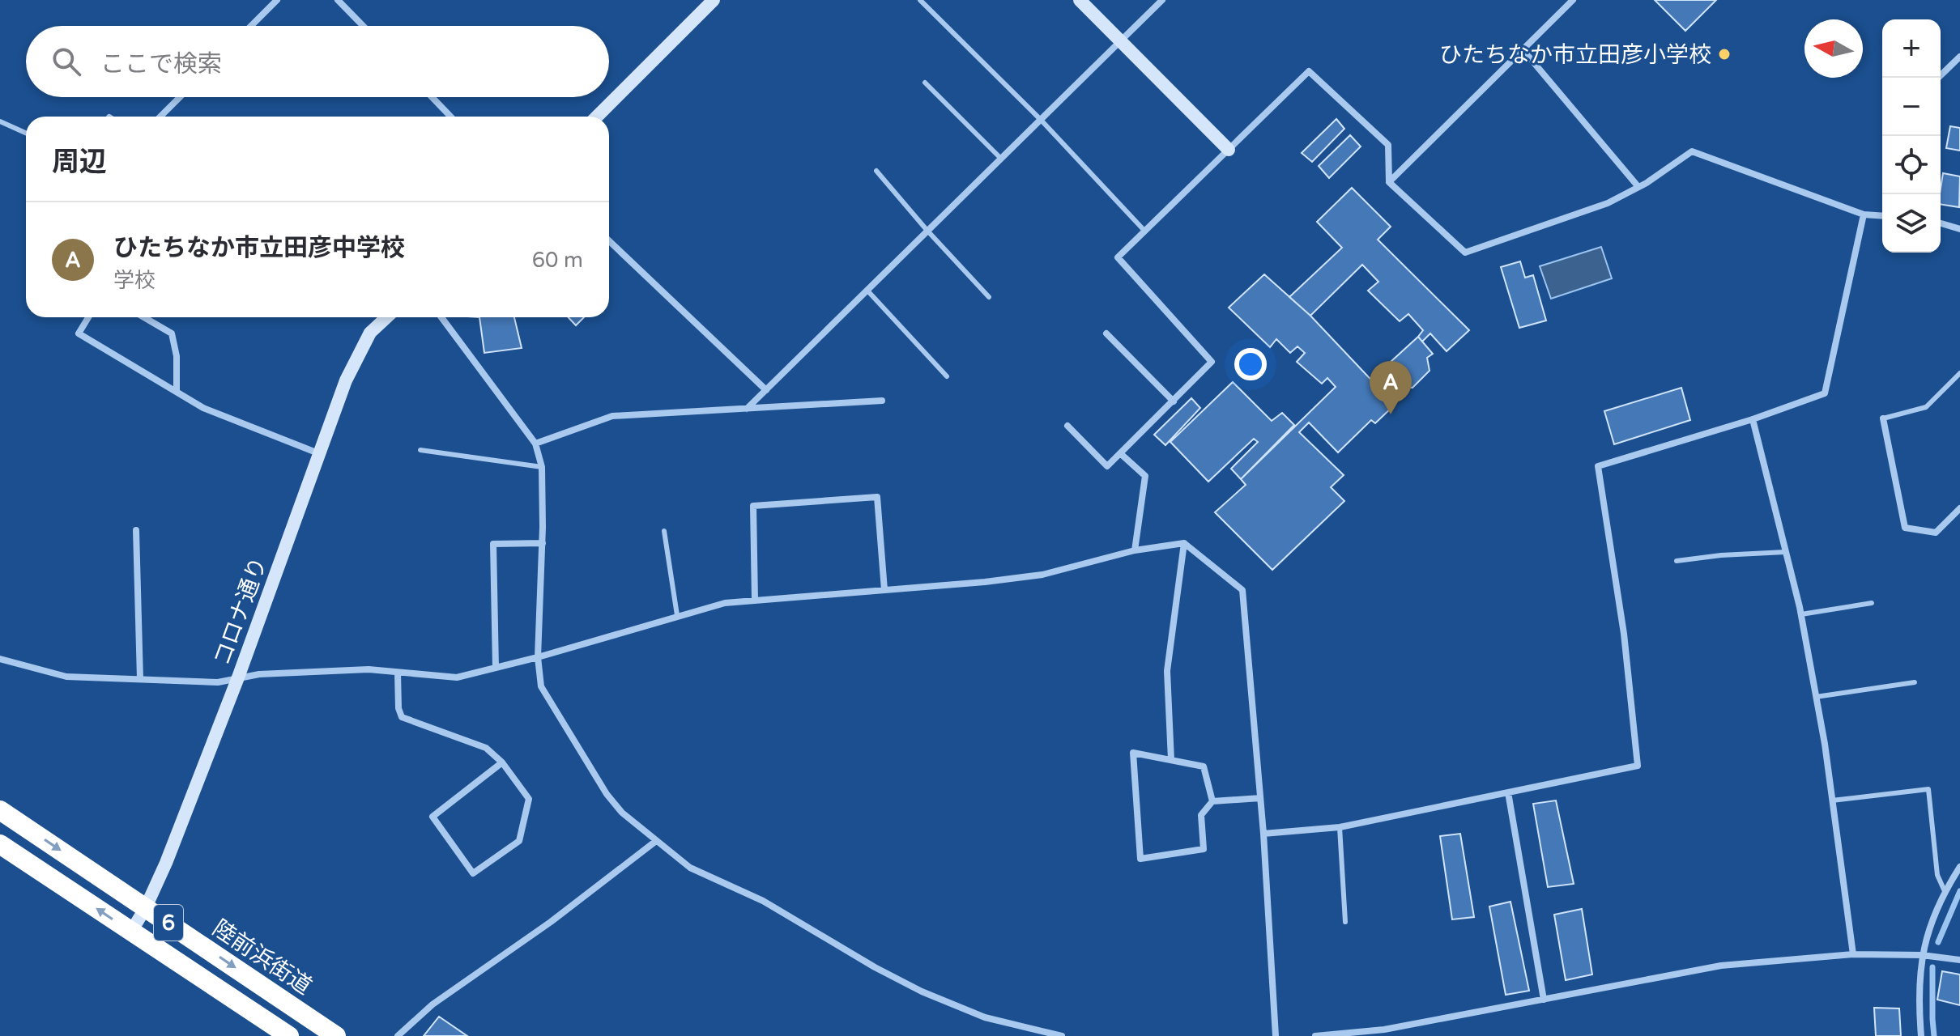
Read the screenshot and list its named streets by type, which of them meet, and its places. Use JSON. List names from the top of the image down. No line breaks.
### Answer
{"streets":{"highway":["6","陸前浜街道"],"street":["コロナ通り"]},"crossings":[["コロナ通り","6"],["コロナ通り","陸前浜街道"]],"places":["ひたちなか市立田彦小学校"],"north":"left","page":{"map_buttons":["+","−"],"search":"ここで検索","heading":"周辺","list":[{"mark":"A","name":"ひたちなか市立田彦中学校","note":"学校","value":"60 m"}],"pins":"A"}}
